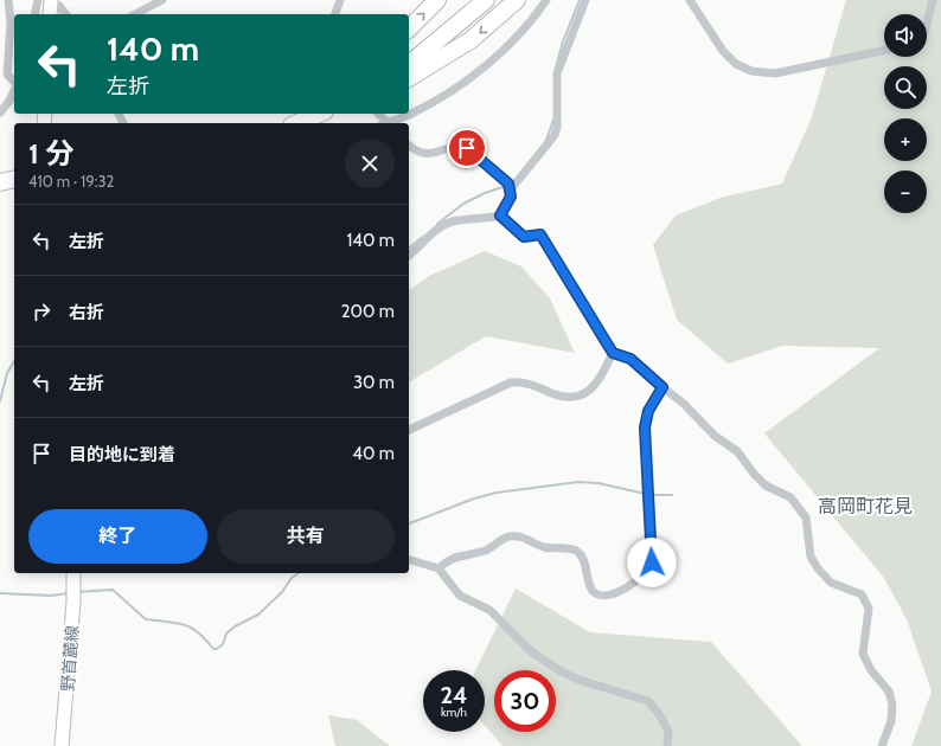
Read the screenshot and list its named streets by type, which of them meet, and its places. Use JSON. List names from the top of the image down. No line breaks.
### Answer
{"streets":{"main road":["野首麓線"]},"districts":["高岡町花見"],"page":{"map_buttons":["+","−"],"turn":["140 m","左折"],"heading":["1 分","410 m · 19:32"],"list":[{"name":"左折","value":"140 m"},{"name":"右折","value":"200 m"},{"name":"左折","value":"30 m"},{"name":"目的地に到着","value":"40 m"}],"buttons":["終了","共有"],"speed":"24 km/h","limit":"30"}}
